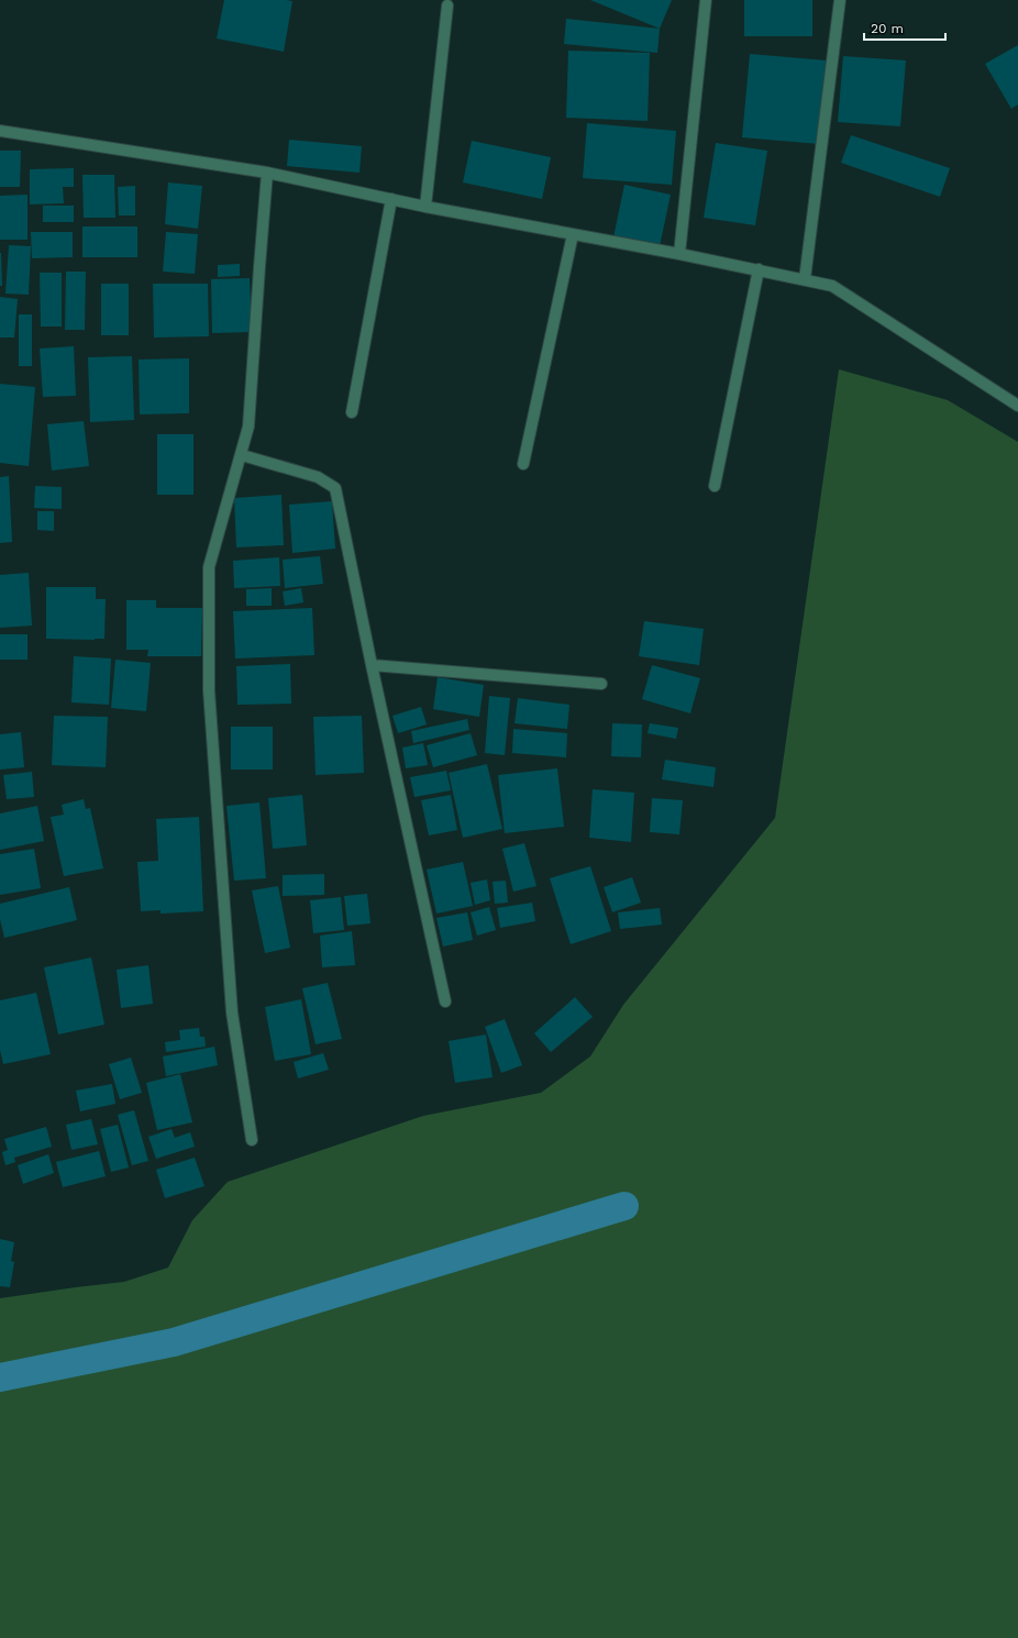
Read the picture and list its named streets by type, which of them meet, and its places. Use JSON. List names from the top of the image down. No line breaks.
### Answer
{"scale_bar":"20 m"}
